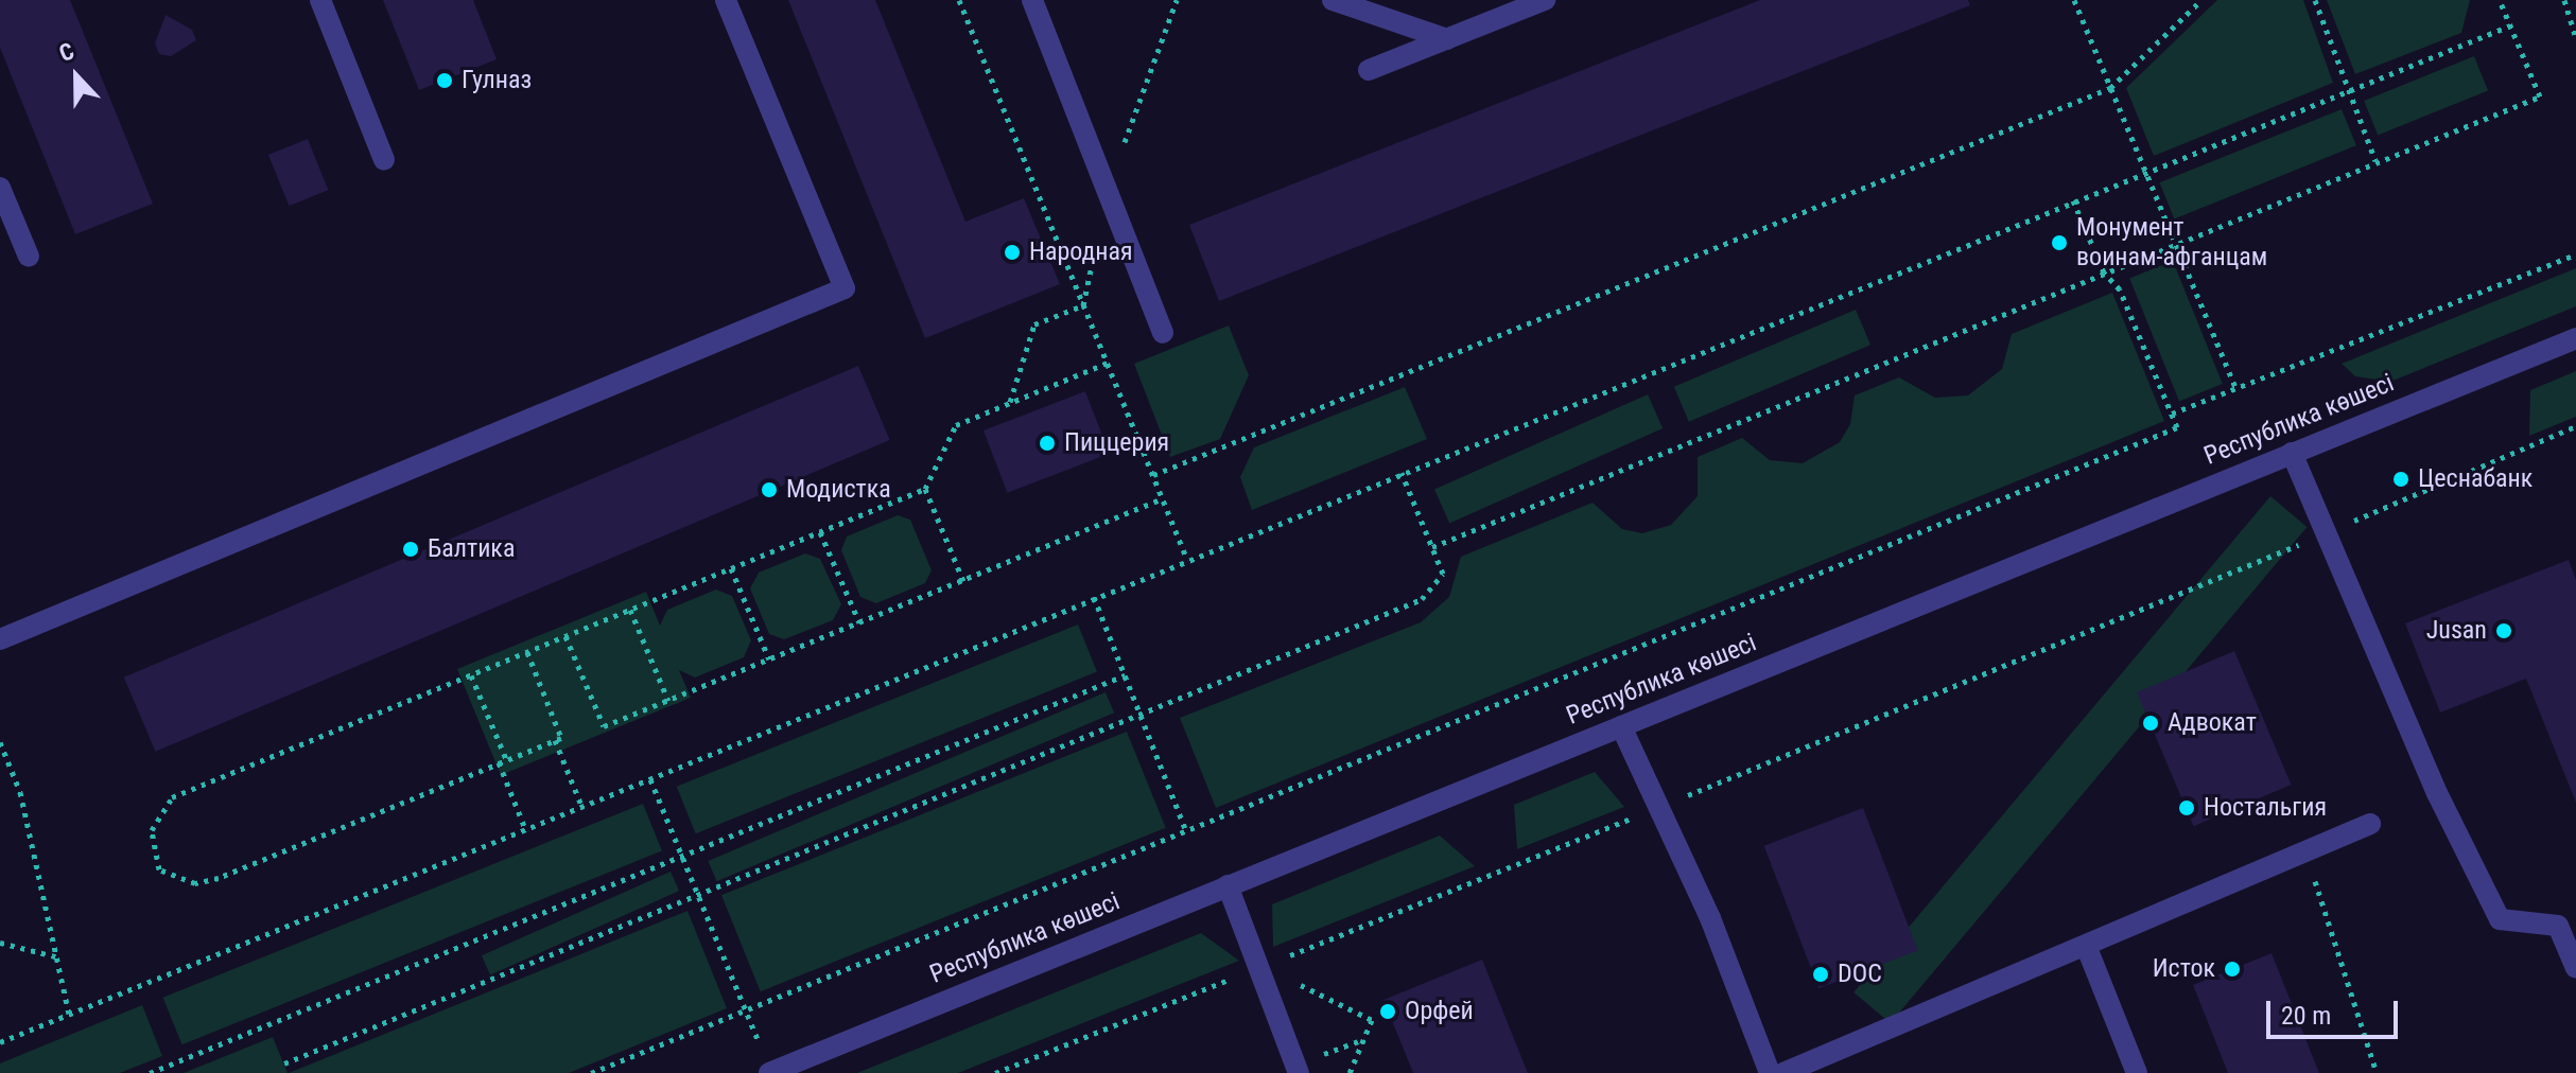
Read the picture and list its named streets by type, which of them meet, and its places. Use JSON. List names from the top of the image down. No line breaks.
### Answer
{"streets":{"street":["Республика көшесі"]},"places":["Гулназ","Монумент воинам-афганцам","Народная","Пиццерия","Цеснабанк","Модистка","Балтика","Jusan","Адвокат","Ностальгия","Исток","DOC","Орфей"],"scale_bar":"20 m","north":"top"}
